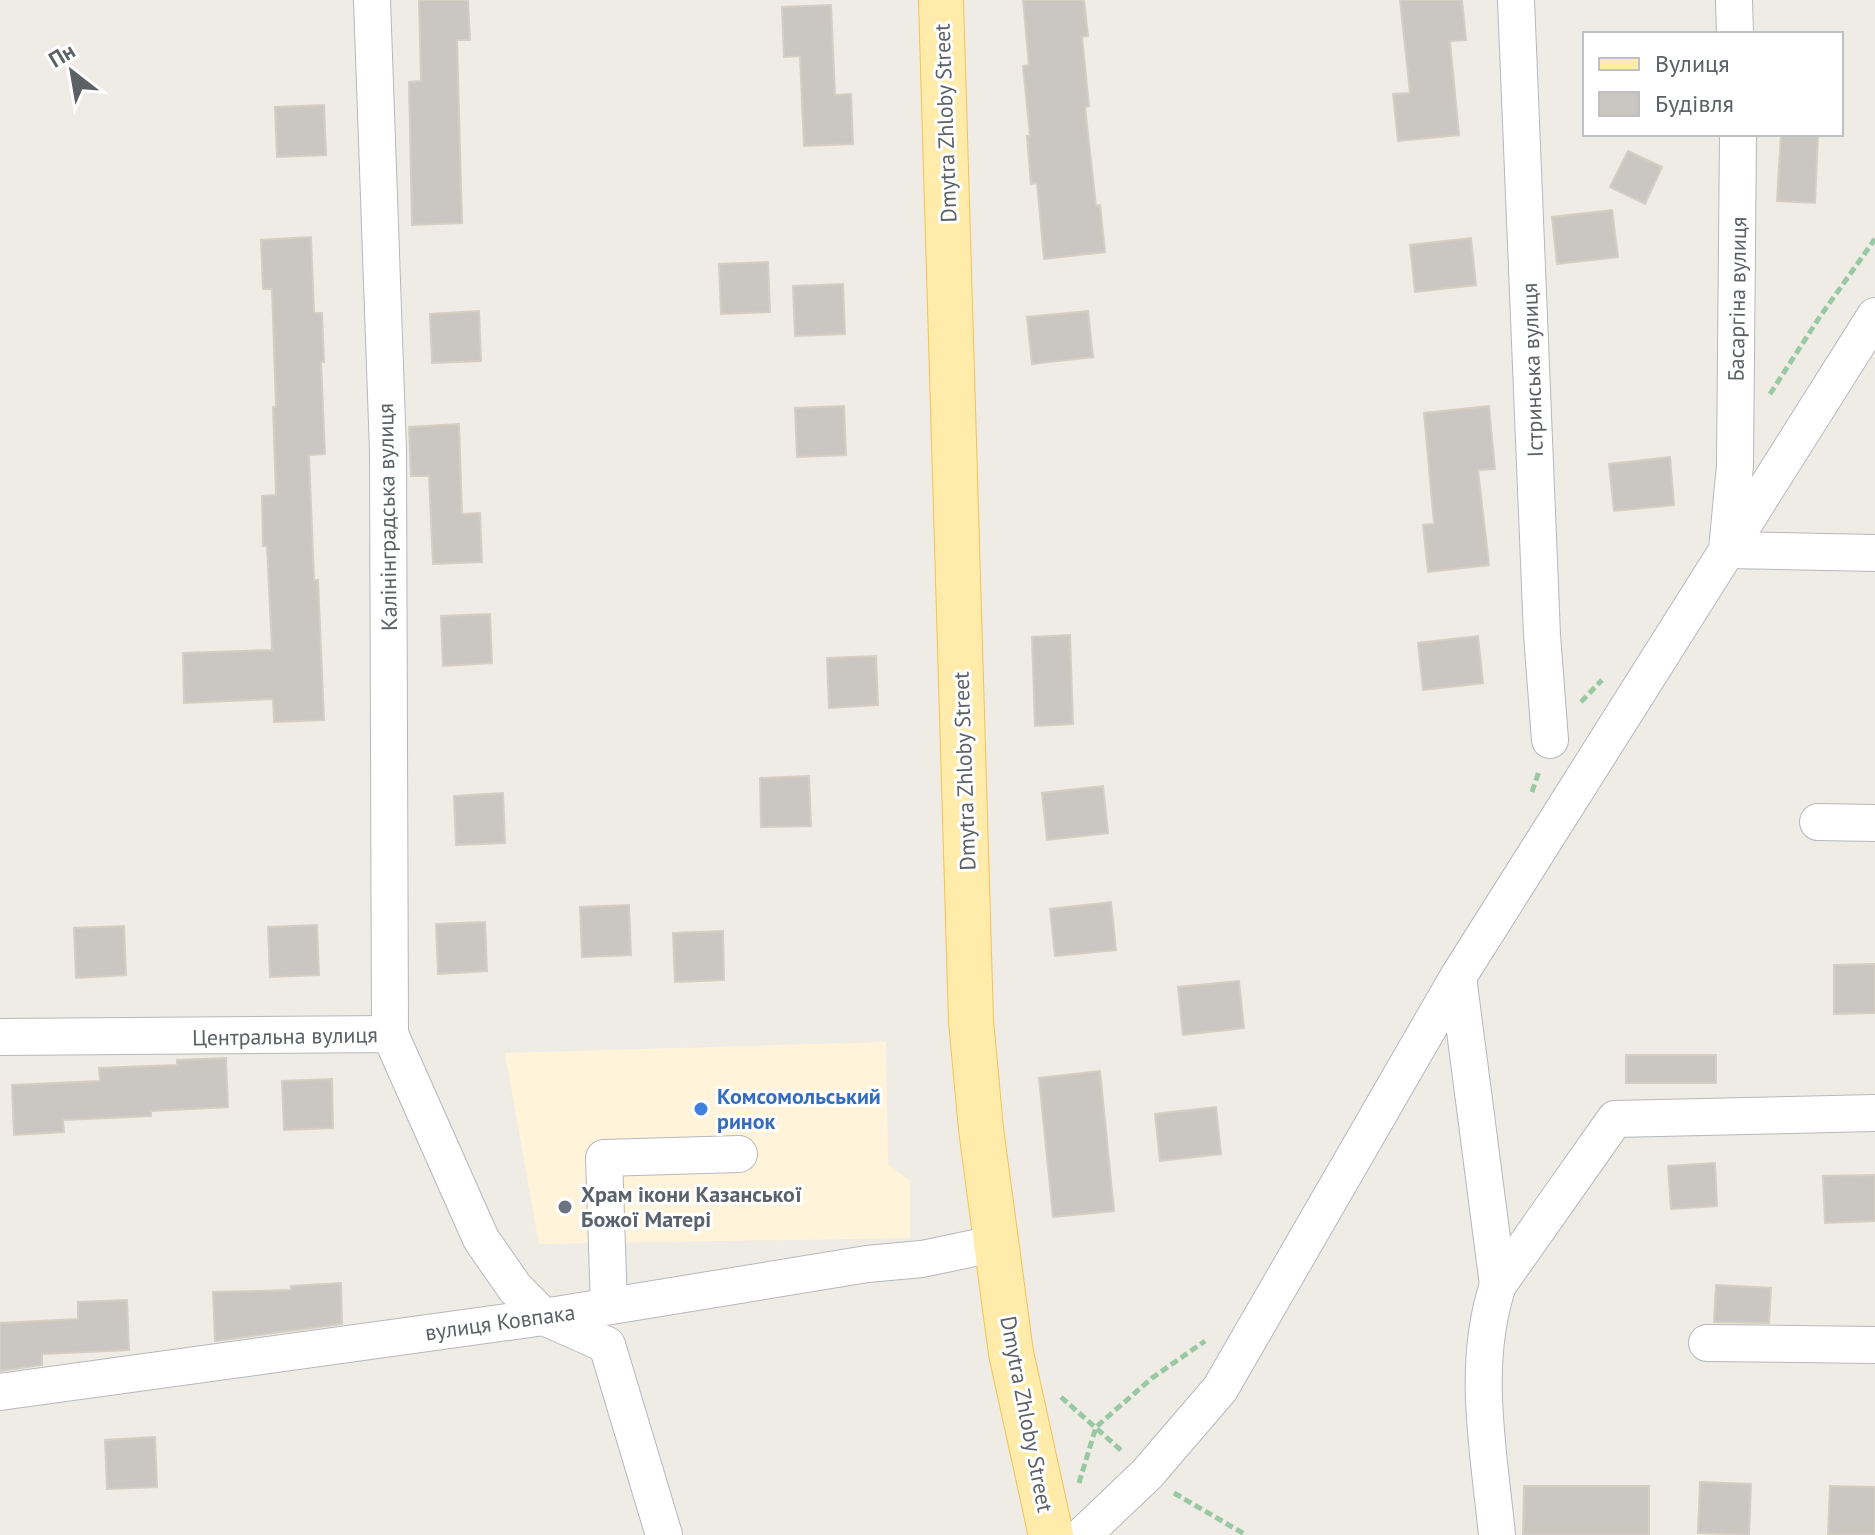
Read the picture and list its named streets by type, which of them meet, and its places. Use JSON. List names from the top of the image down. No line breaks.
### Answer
{"streets":{"main road":["Dmytra Zhloby Street"],"street":["Басаргіна вулиця","Істринська вулиця","Калінінградська вулиця","Центральна вулиця","вулиця Ковпака"]},"crossings":[["Dmytra Zhloby Street","вулиця Ковпака"],["Калінінградська вулиця","Центральна вулиця"],["Центральна вулиця","вулиця Ковпака"]],"places":["Комсомольський ринок","Храм ікони Казанської Божої Матері"],"legend":["Вулиця","Будівля"],"north":"top left"}
